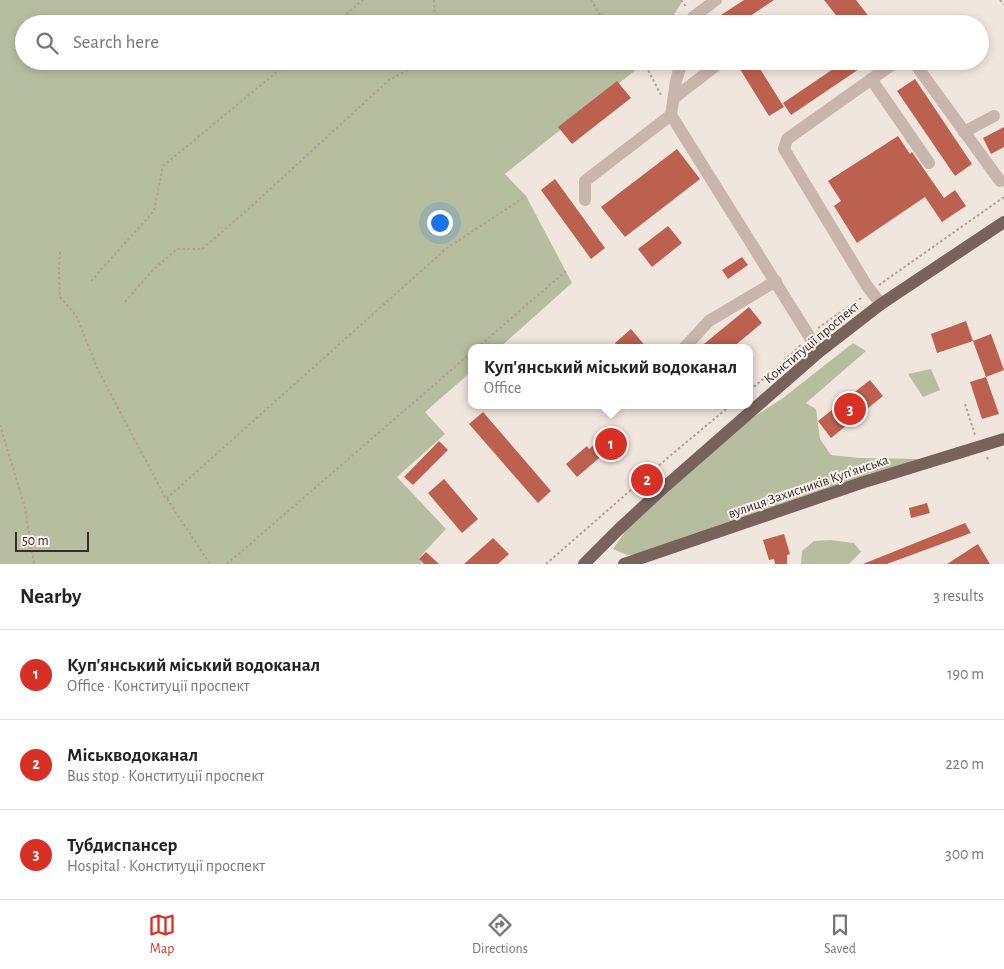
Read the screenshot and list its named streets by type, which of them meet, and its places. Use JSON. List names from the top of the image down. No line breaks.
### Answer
{"streets":{"main road":["Конституції проспект","вулиця Захисників Куп'янська"]},"scale_bar":"50 m","page":{"search":"Search here","popup":["Куп'янський міський водоканал","Office"],"pins":["3","1","2"],"scale":"50 m","heading":["Nearby","3 results"],"list":[{"mark":"1","name":"Куп'янський міський водоканал","note":"Office · Конституції проспект","value":"190 m"},{"mark":"2","name":"Міськводоканал","note":"Bus stop · Конституції проспект","value":"220 m"},{"mark":"3","name":"Тубдиспансер","note":"Hospital · Конституції проспект","value":"300 m"}],"nav":["Map","Directions","Saved"]}}
